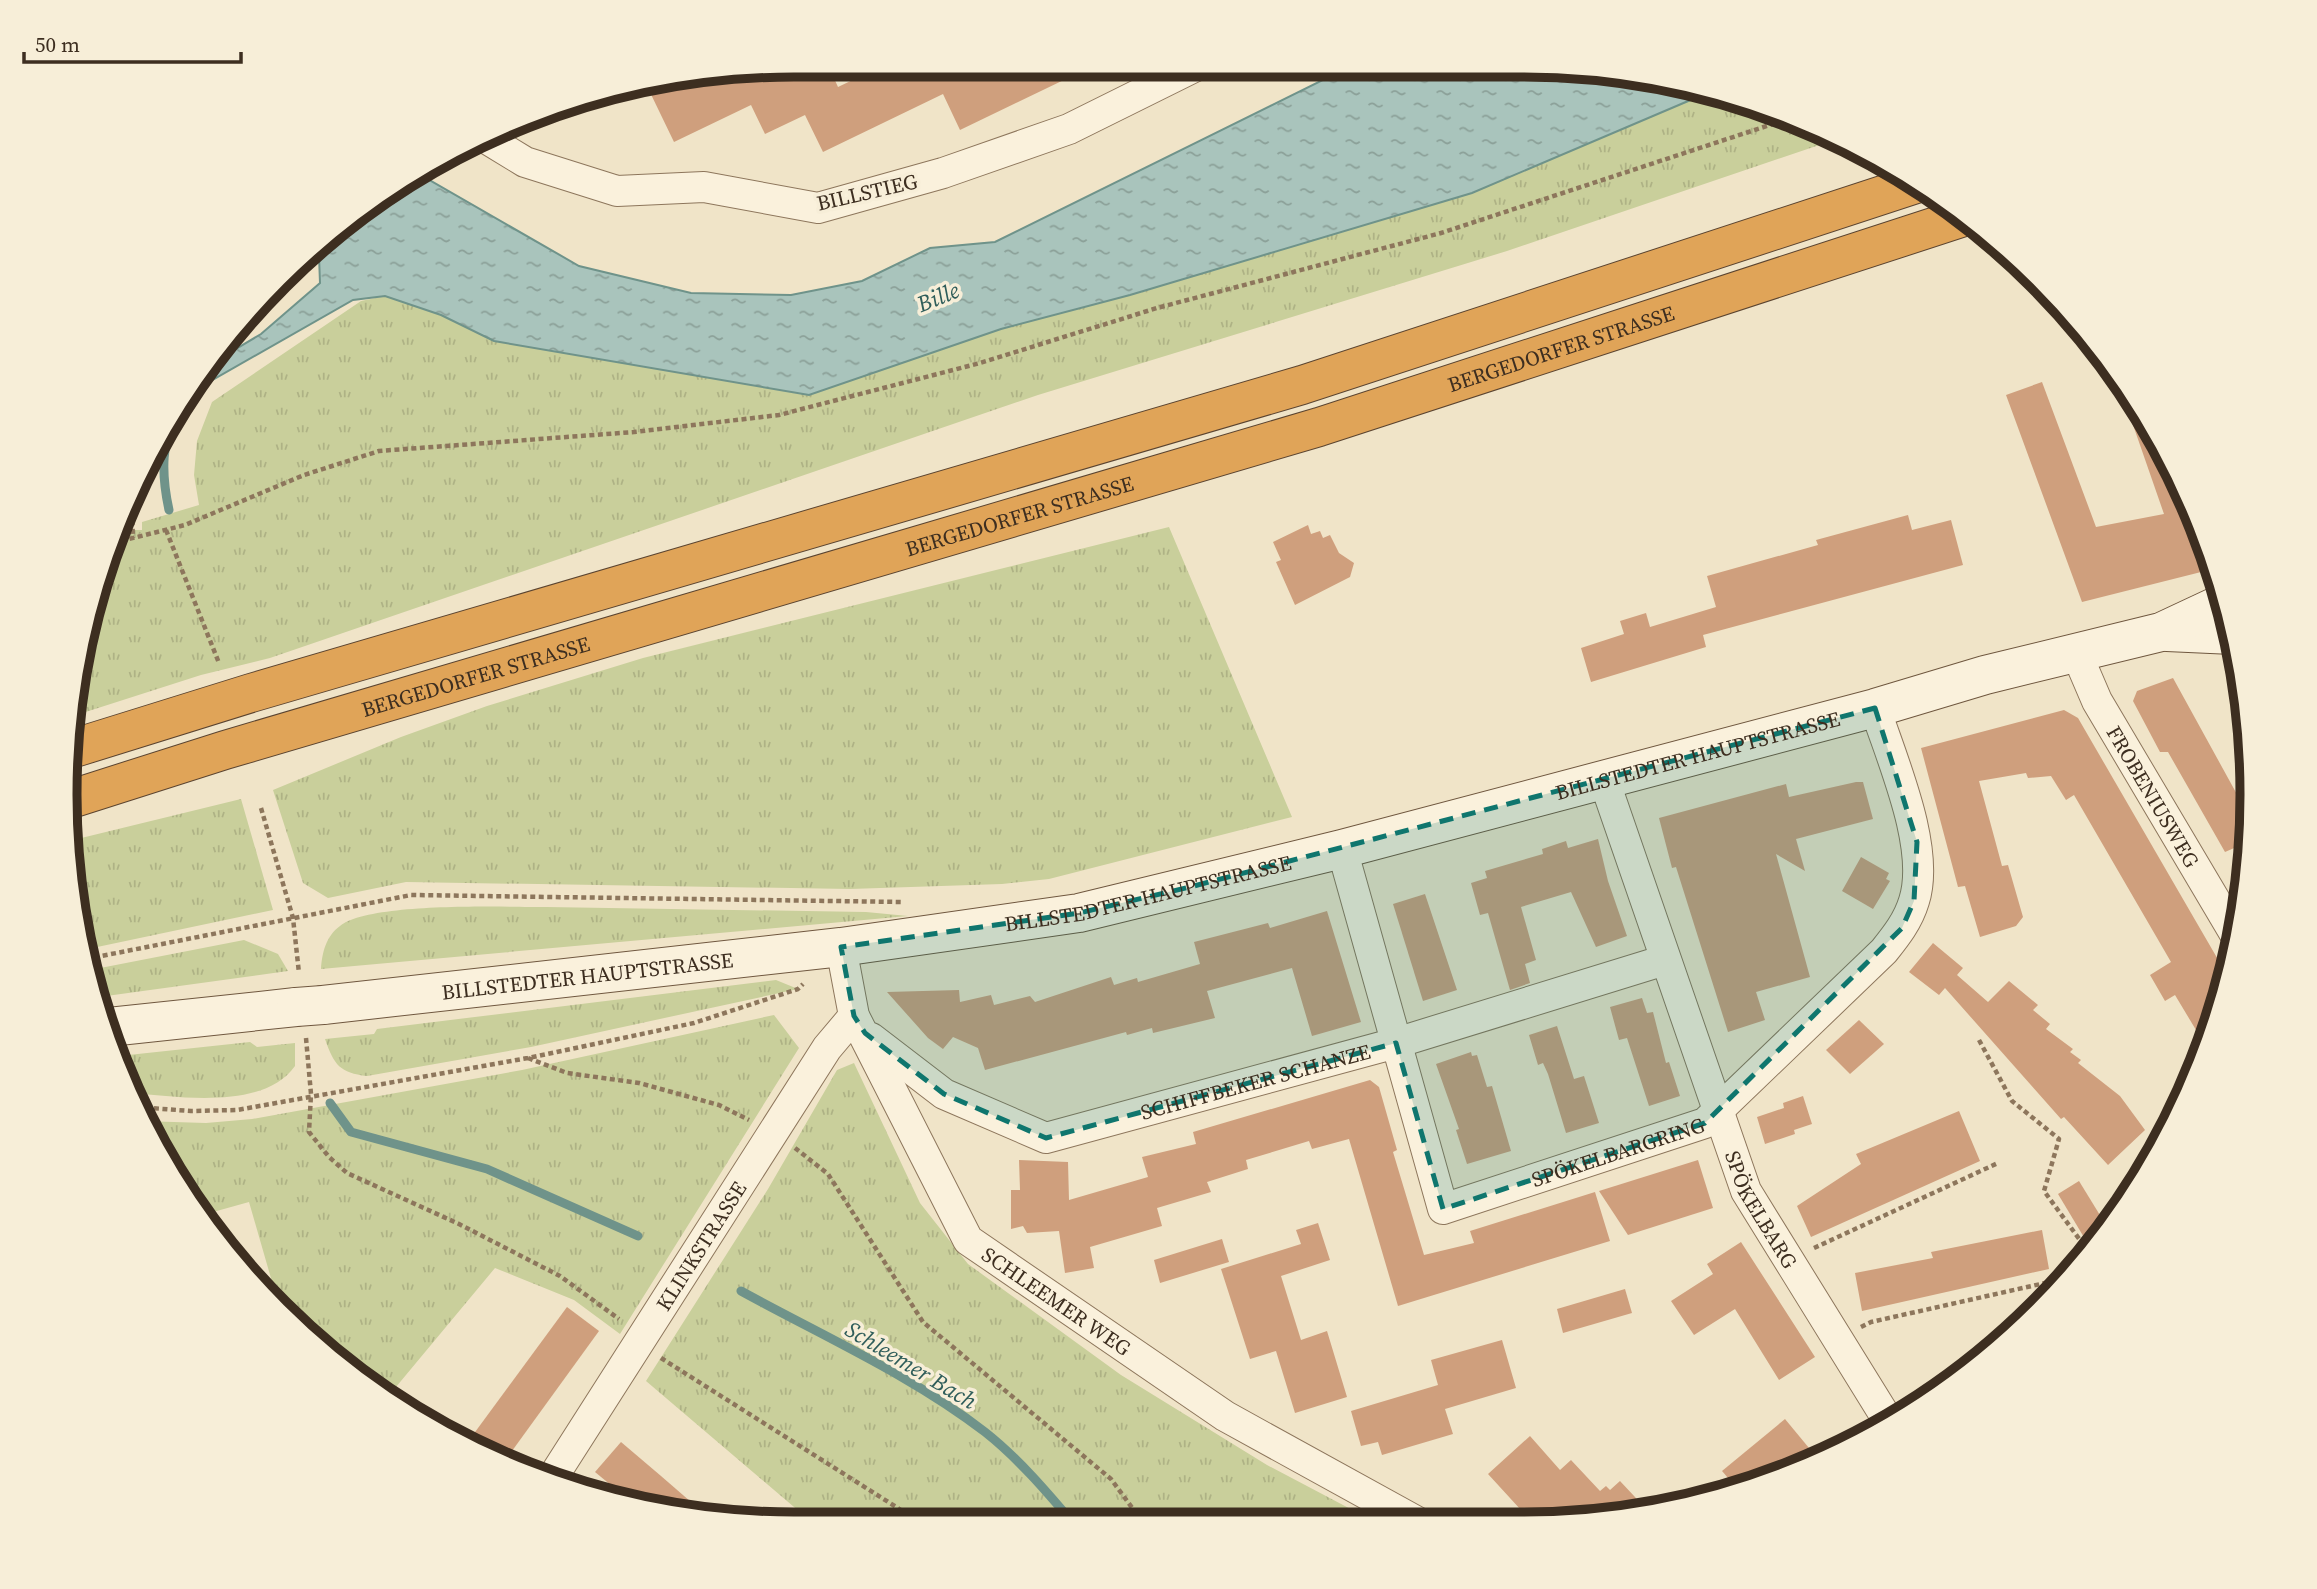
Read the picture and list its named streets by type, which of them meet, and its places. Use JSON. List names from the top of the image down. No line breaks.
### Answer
{"streets":{"highway":["BERGEDORFER STRASSE"],"street":["BILLSTIEG","BILLSTEDTER HAUPTSTRASSE","FROBENIUSWEG","SCHIFFBEKER SCHANZE","SPÖKELBARGRING","SPÖKELBARG","KLINKSTRASSE","SCHLEEMER WEG"]},"crossings":[["BILLSTEDTER HAUPTSTRASSE","FROBENIUSWEG"],["BILLSTEDTER HAUPTSTRASSE","SPÖKELBARGRING"],["BILLSTEDTER HAUPTSTRASSE","SPÖKELBARG"],["BILLSTEDTER HAUPTSTRASSE","SCHLEEMER WEG"],["SCHIFFBEKER SCHANZE","SPÖKELBARGRING"],["SCHIFFBEKER SCHANZE","SPÖKELBARG"],["SCHIFFBEKER SCHANZE","KLINKSTRASSE"],["SCHIFFBEKER SCHANZE","SCHLEEMER WEG"],["SPÖKELBARGRING","SPÖKELBARG"],["KLINKSTRASSE","SCHLEEMER WEG"]],"water":["Bille","Schleemer Bach"],"scale_bar":"50 m"}
